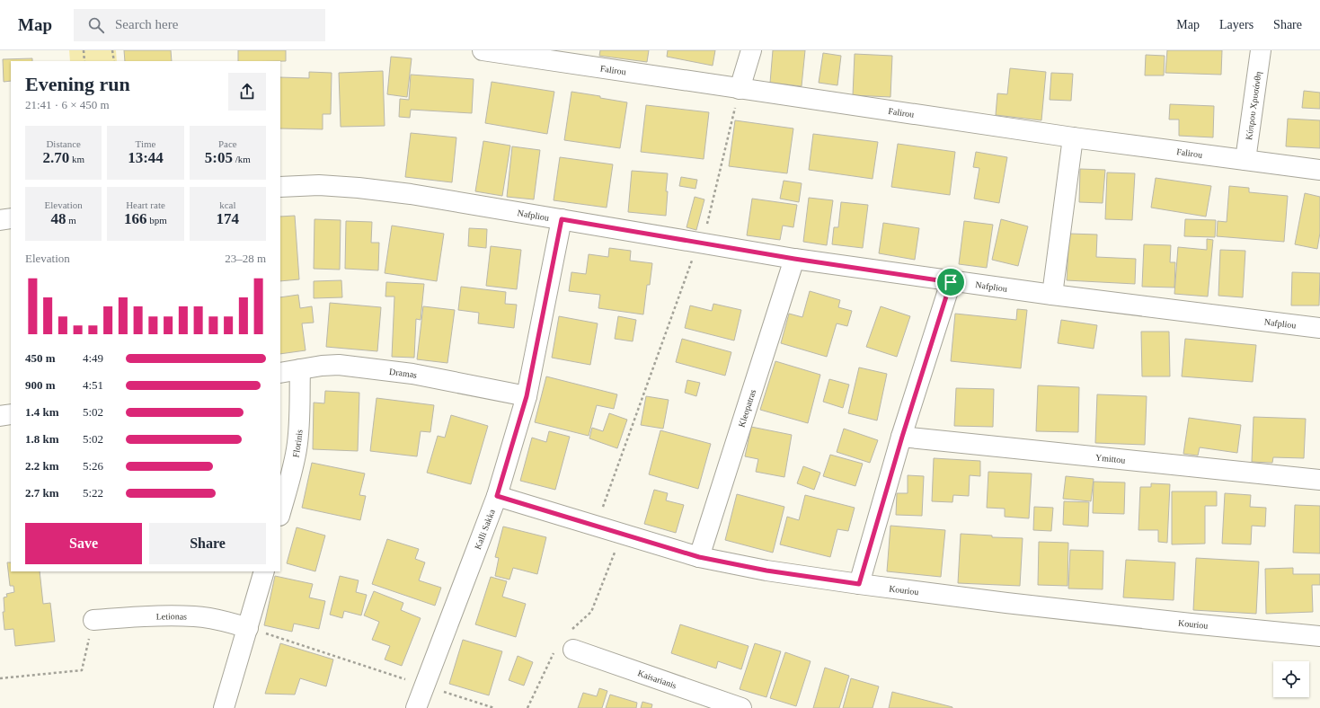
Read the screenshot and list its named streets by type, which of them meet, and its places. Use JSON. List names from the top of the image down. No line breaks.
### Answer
{"streets":{"street":["Falirou","Κύπρου Χρυσάνθη","Nafpliou","Dramas","Kleopatras","Florinis","Ymittou","Kalli Sakka","Kouriou","Letionas","Kaisarianis"]},"crossings":[["Falirou","Κύπρου Χρυσάνθη"],["Nafpliou","Kleopatras"],["Nafpliou","Kalli Sakka"],["Dramas","Florinis"],["Dramas","Kalli Sakka"],["Kleopatras","Kouriou"],["Kalli Sakka","Kouriou"]],"page":{"header":"Map","search":"Search here","nav":["Map","Layers","Share"],"heading":["Evening run","21:41 · 6 × 450 m"],"stats":[["Distance","2.70 km"],["Time","13:44"],["Pace","5:05 /km"],["Elevation","48 m"],["Heart rate","166 bpm"],["kcal","174"]],"chart":["Elevation","23–28 m"],"list":[{"name":"450 m","note":"4:49"},{"name":"900 m","note":"4:51"},{"name":"1.4 km","note":"5:02"},{"name":"1.8 km","note":"5:02"},{"name":"2.2 km","note":"5:26"},{"name":"2.7 km","note":"5:22"}],"buttons":["Save","Share"]}}
